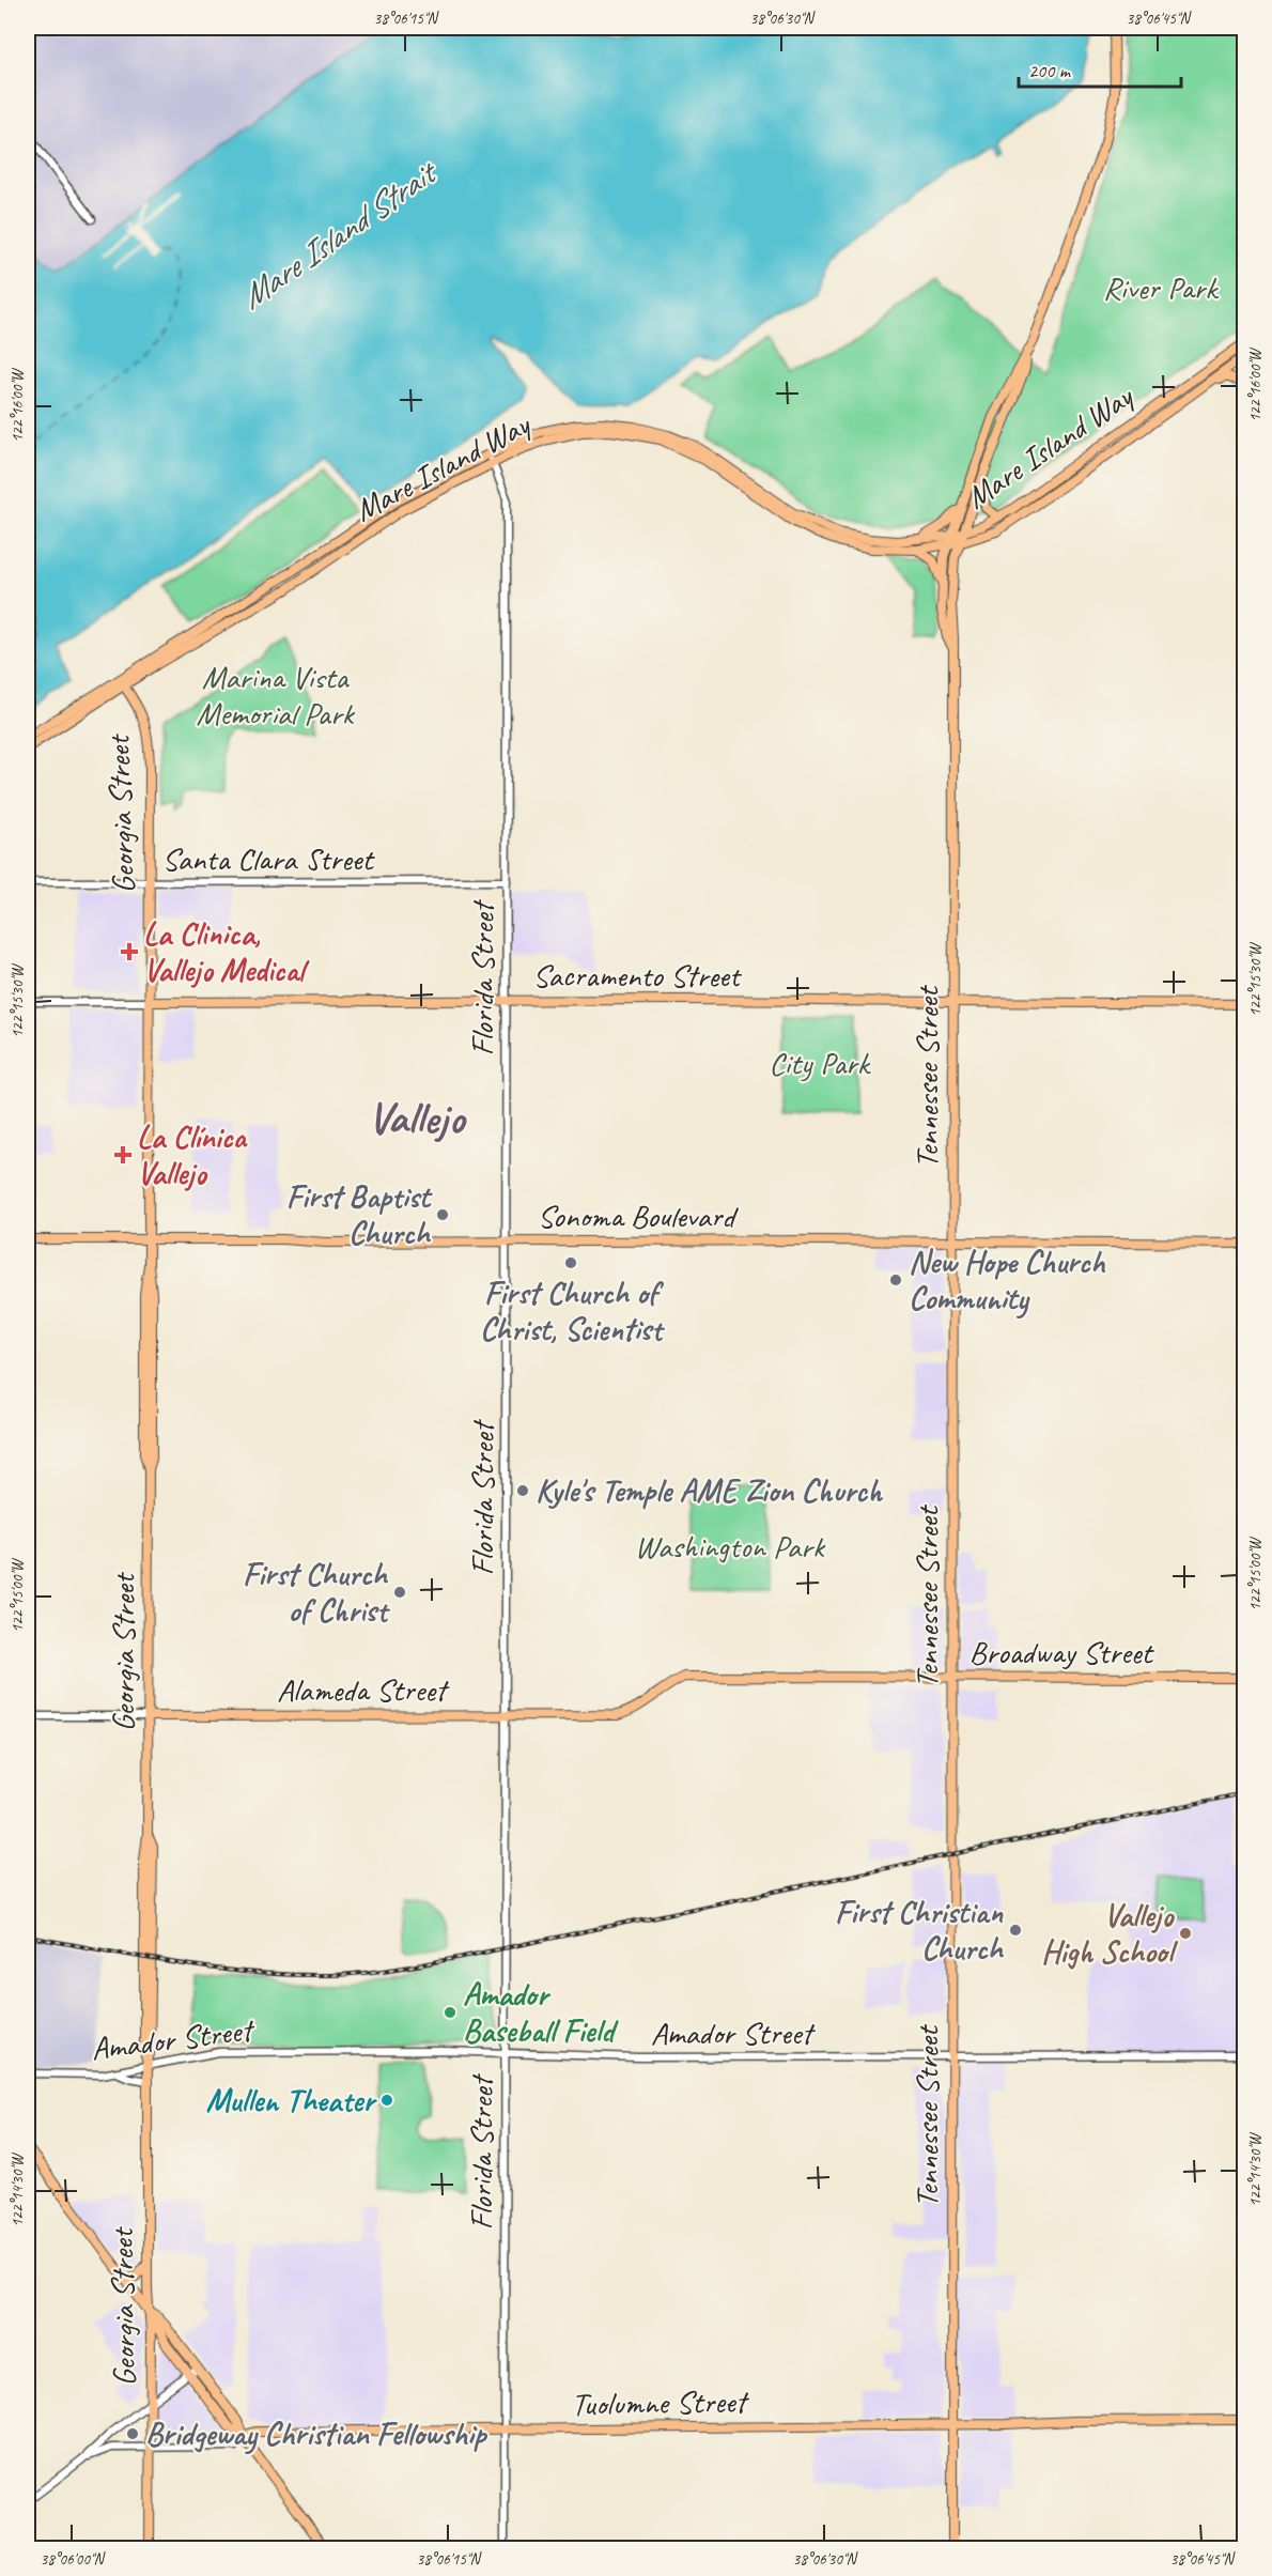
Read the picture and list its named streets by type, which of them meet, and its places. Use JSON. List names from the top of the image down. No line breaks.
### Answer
{"streets":{"main road":["Mare Island Way","Georgia Street","Sacramento Street","Tennessee Street","Sonoma Boulevard","Broadway Street","Alameda Street","Tuolumne Street"],"street":["Santa Clara Street","Florida Street","Amador Street"]},"crossings":[["Mare Island Way","Georgia Street"],["Mare Island Way","Florida Street"],["Mare Island Way","Tennessee Street"],["Georgia Street","Santa Clara Street"],["Georgia Street","Sacramento Street"],["Georgia Street","Sonoma Boulevard"],["Georgia Street","Alameda Street"],["Georgia Street","Amador Street"],["Georgia Street","Tuolumne Street"],["Santa Clara Street","Florida Street"],["Sacramento Street","Florida Street"],["Sacramento Street","Tennessee Street"],["Florida Street","Sonoma Boulevard"],["Florida Street","Alameda Street"],["Florida Street","Amador Street"],["Florida Street","Tuolumne Street"],["Tennessee Street","Sonoma Boulevard"],["Tennessee Street","Broadway Street"],["Tennessee Street","Amador Street"],["Tennessee Street","Tuolumne Street"],["Broadway Street","Alameda Street"]],"districts":["Vallejo"],"water":["Mare Island Strait"],"parks":["River Park","Marina Vista Memorial Park","City Park","Washington Park"],"places":{"health":["La Clinica, Vallejo Medical","La Clínica Vallejo"],"other":["First Baptist Church","First Church of Christ, Scientist","New Hope Church Community","Kyle's Temple AME Zion Church","First Church of Christ","First Christian Church","Vallejo High School","Amador Baseball Field","Mullen Theater","Bridgeway Christian Fellowship"]},"scale_bar":"200 m","coordinates":["38°06'15\"N","38°06'30\"N","38°06'45\"N","122°16'00\"W","122°15'30\"W","122°15'00\"W","122°14'30\"W","38°06'00\"N"]}
